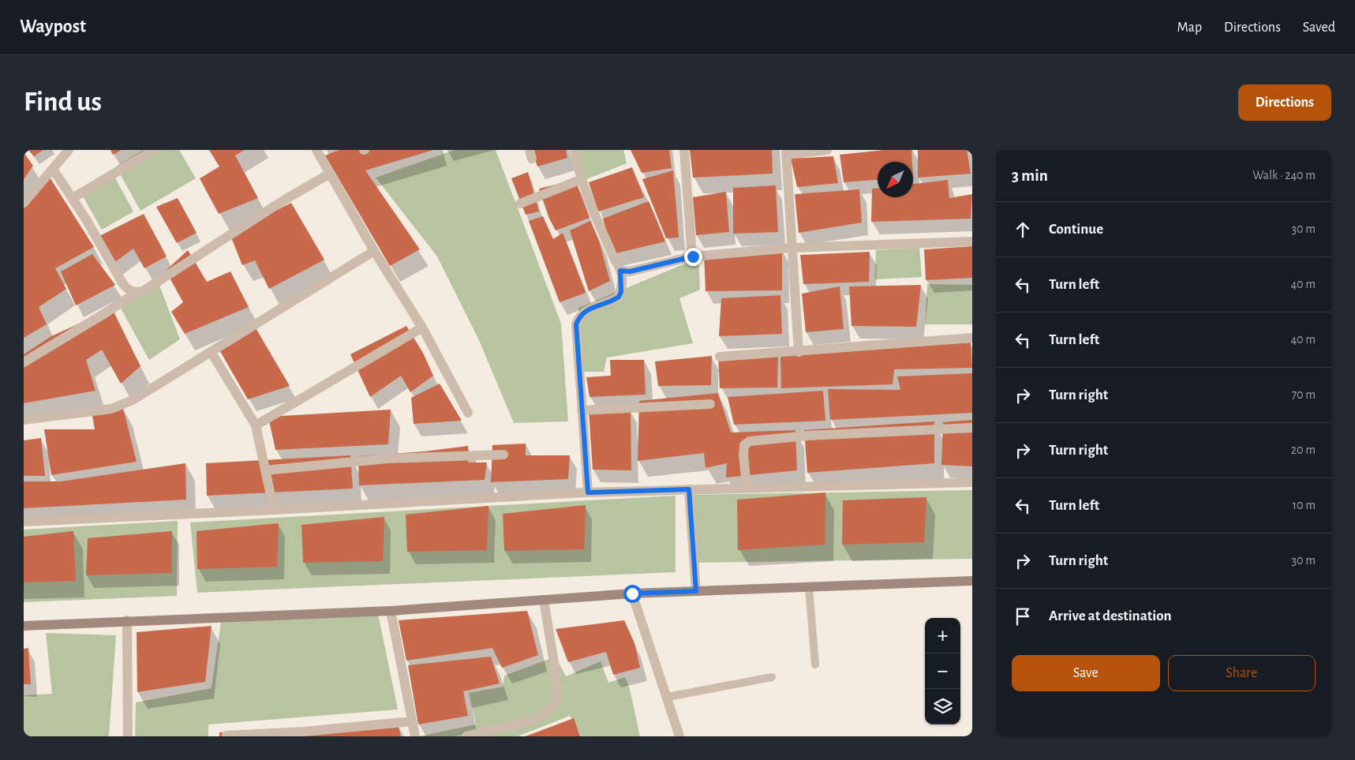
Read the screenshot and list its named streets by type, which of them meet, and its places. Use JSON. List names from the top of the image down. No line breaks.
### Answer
{"north":"bottom left","page":{"header":"Waypost","nav":["Map","Directions","Saved"],"buttons":["Directions",["Save","Share"]],"title":"Find us","heading":["3 min","Walk · 240 m"],"list":[["Continue","30 m"],["Turn left","40 m"],["Turn left","40 m"],["Turn right","70 m"],["Turn right","20 m"],["Turn left","10 m"],["Turn right","30 m"],"Arrive at destination"],"map_buttons":["+","−"]}}
